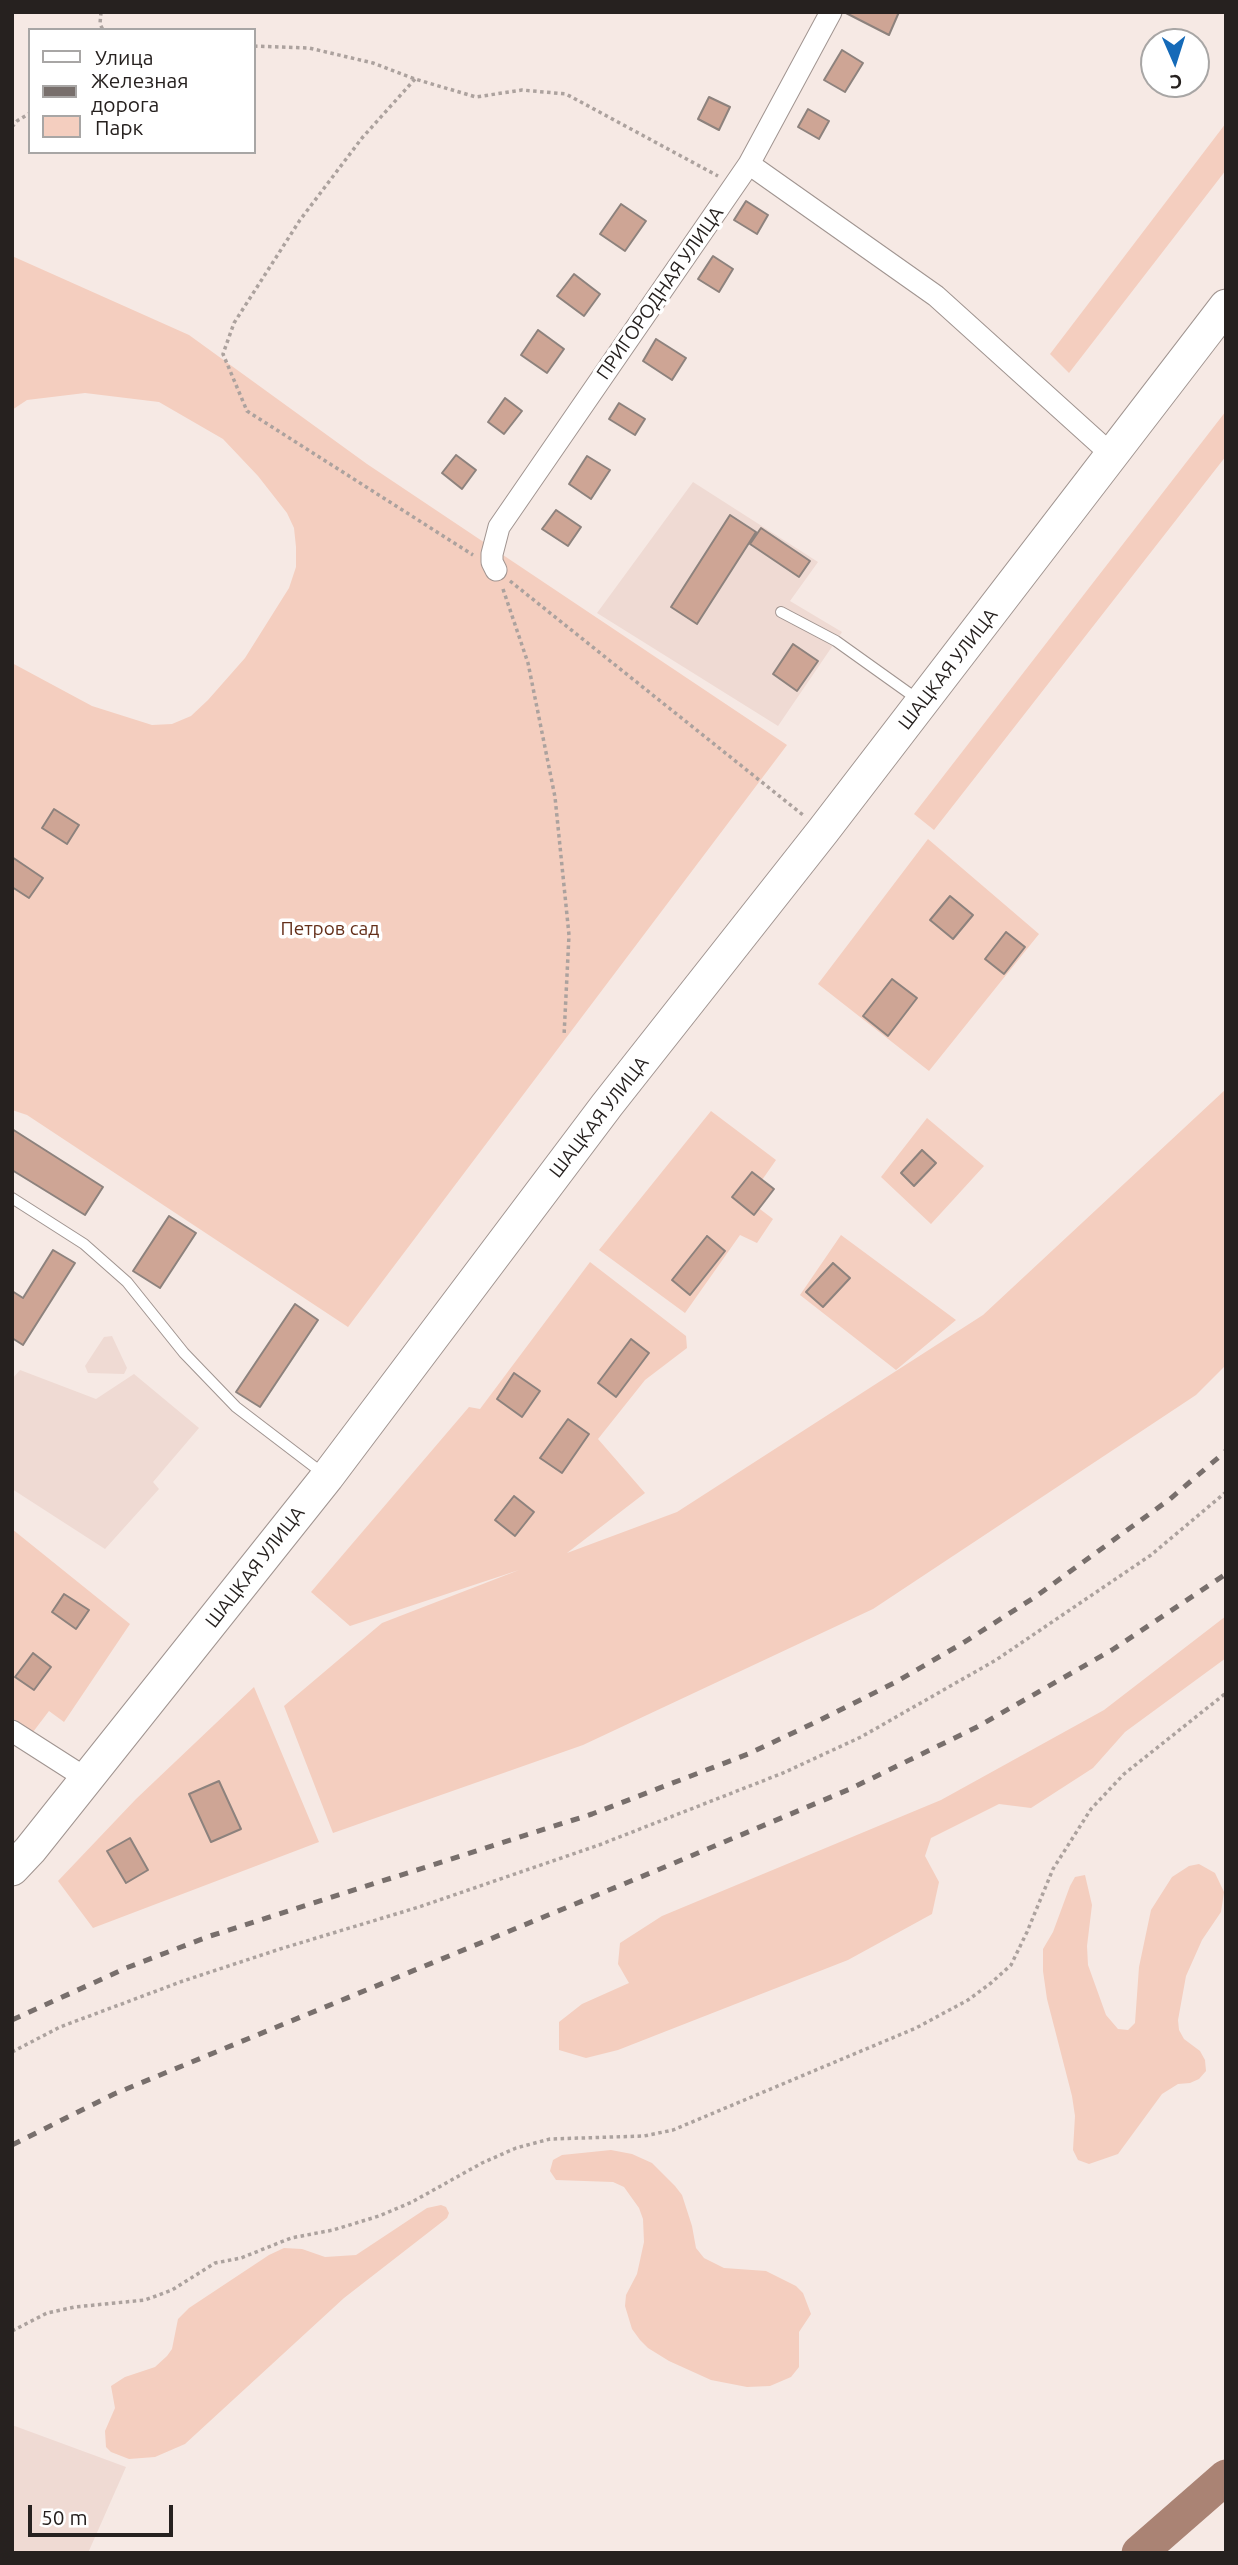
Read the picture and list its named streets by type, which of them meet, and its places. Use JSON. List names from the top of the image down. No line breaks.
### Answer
{"streets":{"main road":["ШАЦКАЯ УЛИЦА"],"street":["ПРИГОРОДНАЯ УЛИЦА"]},"parks":["Петров сад"],"legend":["Улица","Железная дорога","Парк"],"scale_bar":"50 m","north":"bottom"}
